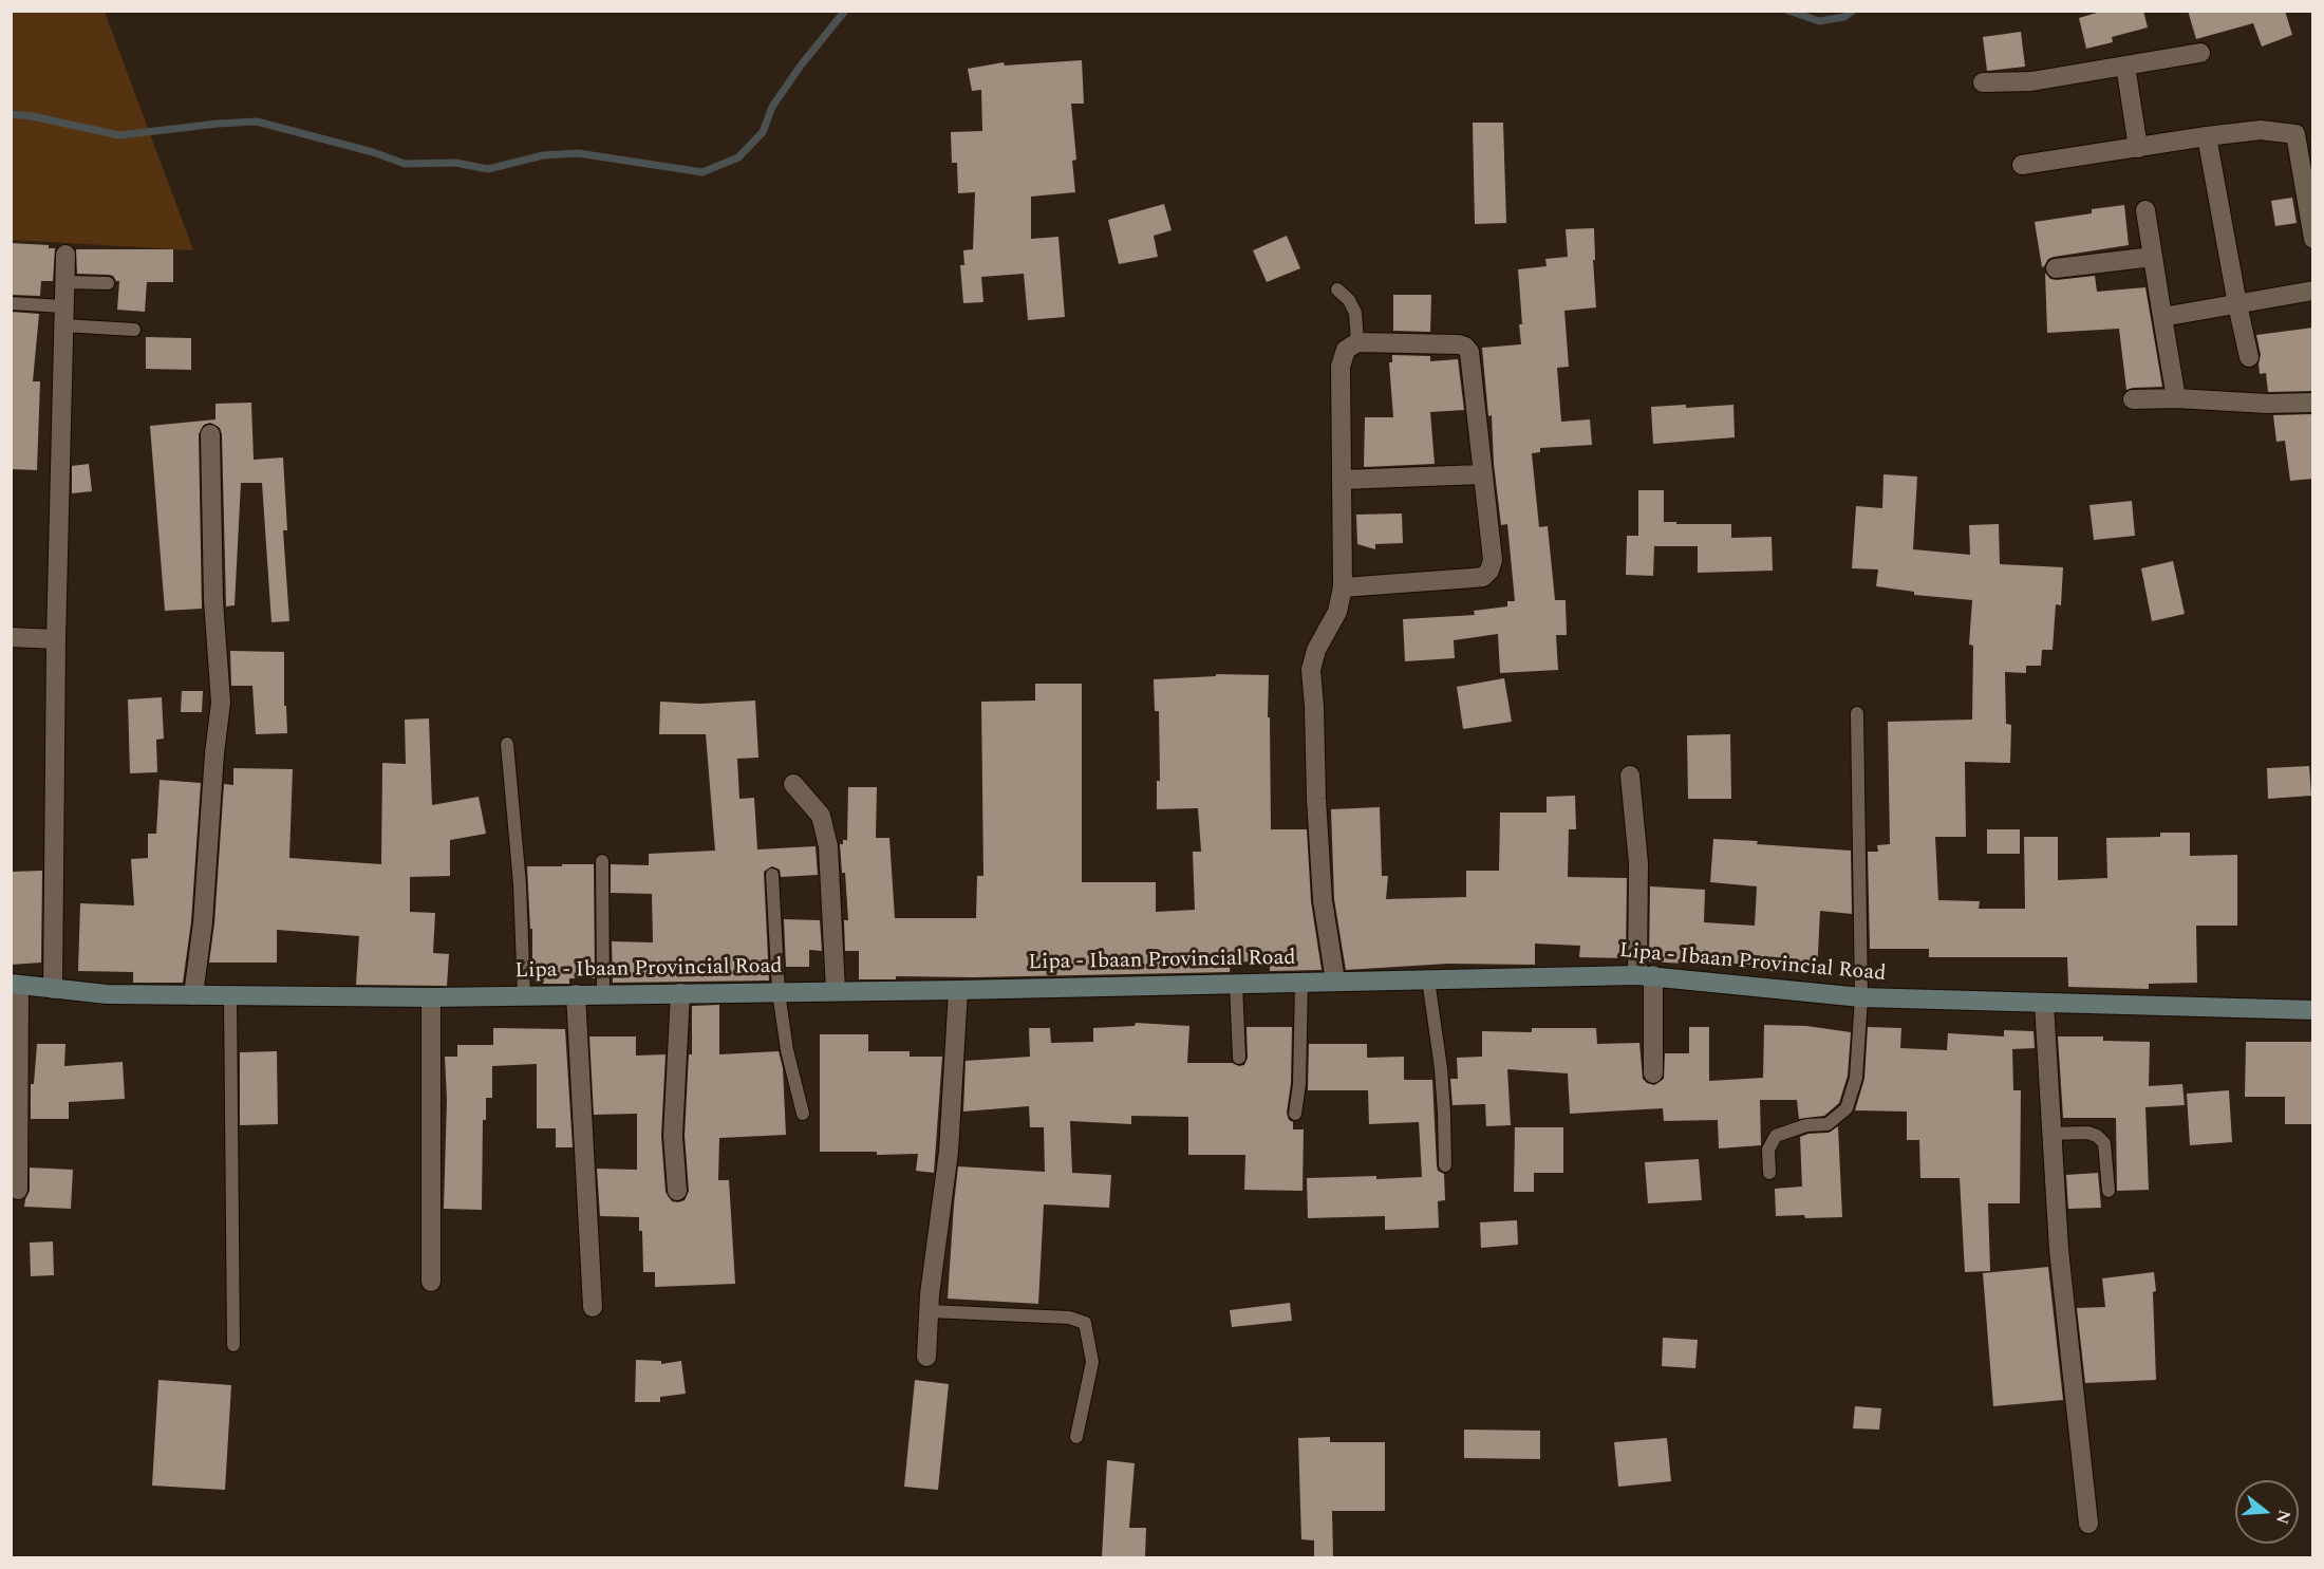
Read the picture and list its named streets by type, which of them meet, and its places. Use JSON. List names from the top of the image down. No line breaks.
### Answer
{"streets":{"main road":["Lipa - Ibaan Provincial Road"]},"north":"right"}
